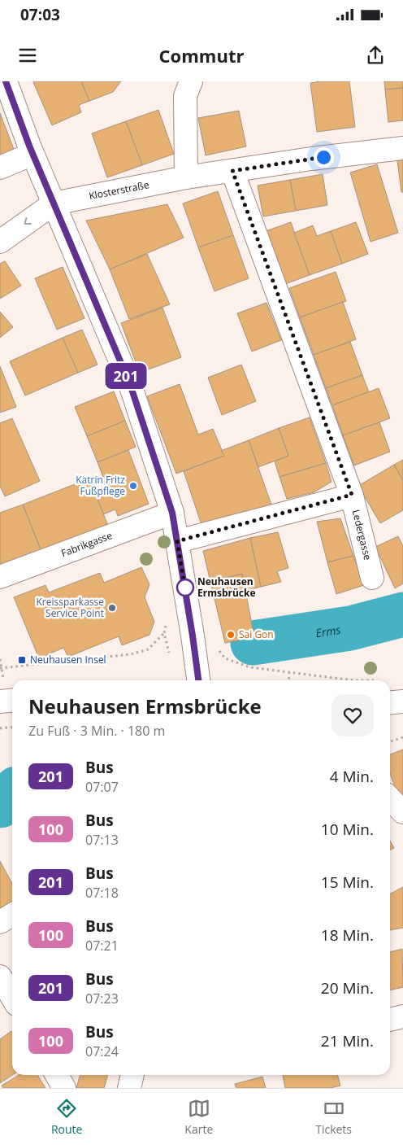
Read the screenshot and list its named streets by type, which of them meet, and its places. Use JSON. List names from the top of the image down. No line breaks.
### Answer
{"streets":{"street":["Klosterstraße","Ledergasse","Fabrikgasse"]},"crossings":[["Klosterstraße","Ledergasse"]],"water":["Erms"],"places":{"other":["Katrin Fritz Fußpflege","Neuhausen Ermsbrücke","Kreissparkasse Service Point","Sai Gon"],"transit":["Neuhausen Insel"]},"lines":["bus line 201"],"page":{"status":"07:03","header":"Commutr","on_map":"201","heading":["Neuhausen Ermsbrücke","Zu Fuß · 3 Min. · 180 m"],"list":[{"mark":"201","name":"Bus","note":"07:07","value":"4 Min."},{"mark":"100","name":"Bus","note":"07:13","value":"10 Min."},{"mark":"201","name":"Bus","note":"07:18","value":"15 Min."},{"mark":"100","name":"Bus","note":"07:21","value":"18 Min."},{"mark":"201","name":"Bus","note":"07:23","value":"20 Min."},{"mark":"100","name":"Bus","note":"07:24","value":"21 Min."}],"tabs":["Route","Karte","Tickets"]}}
